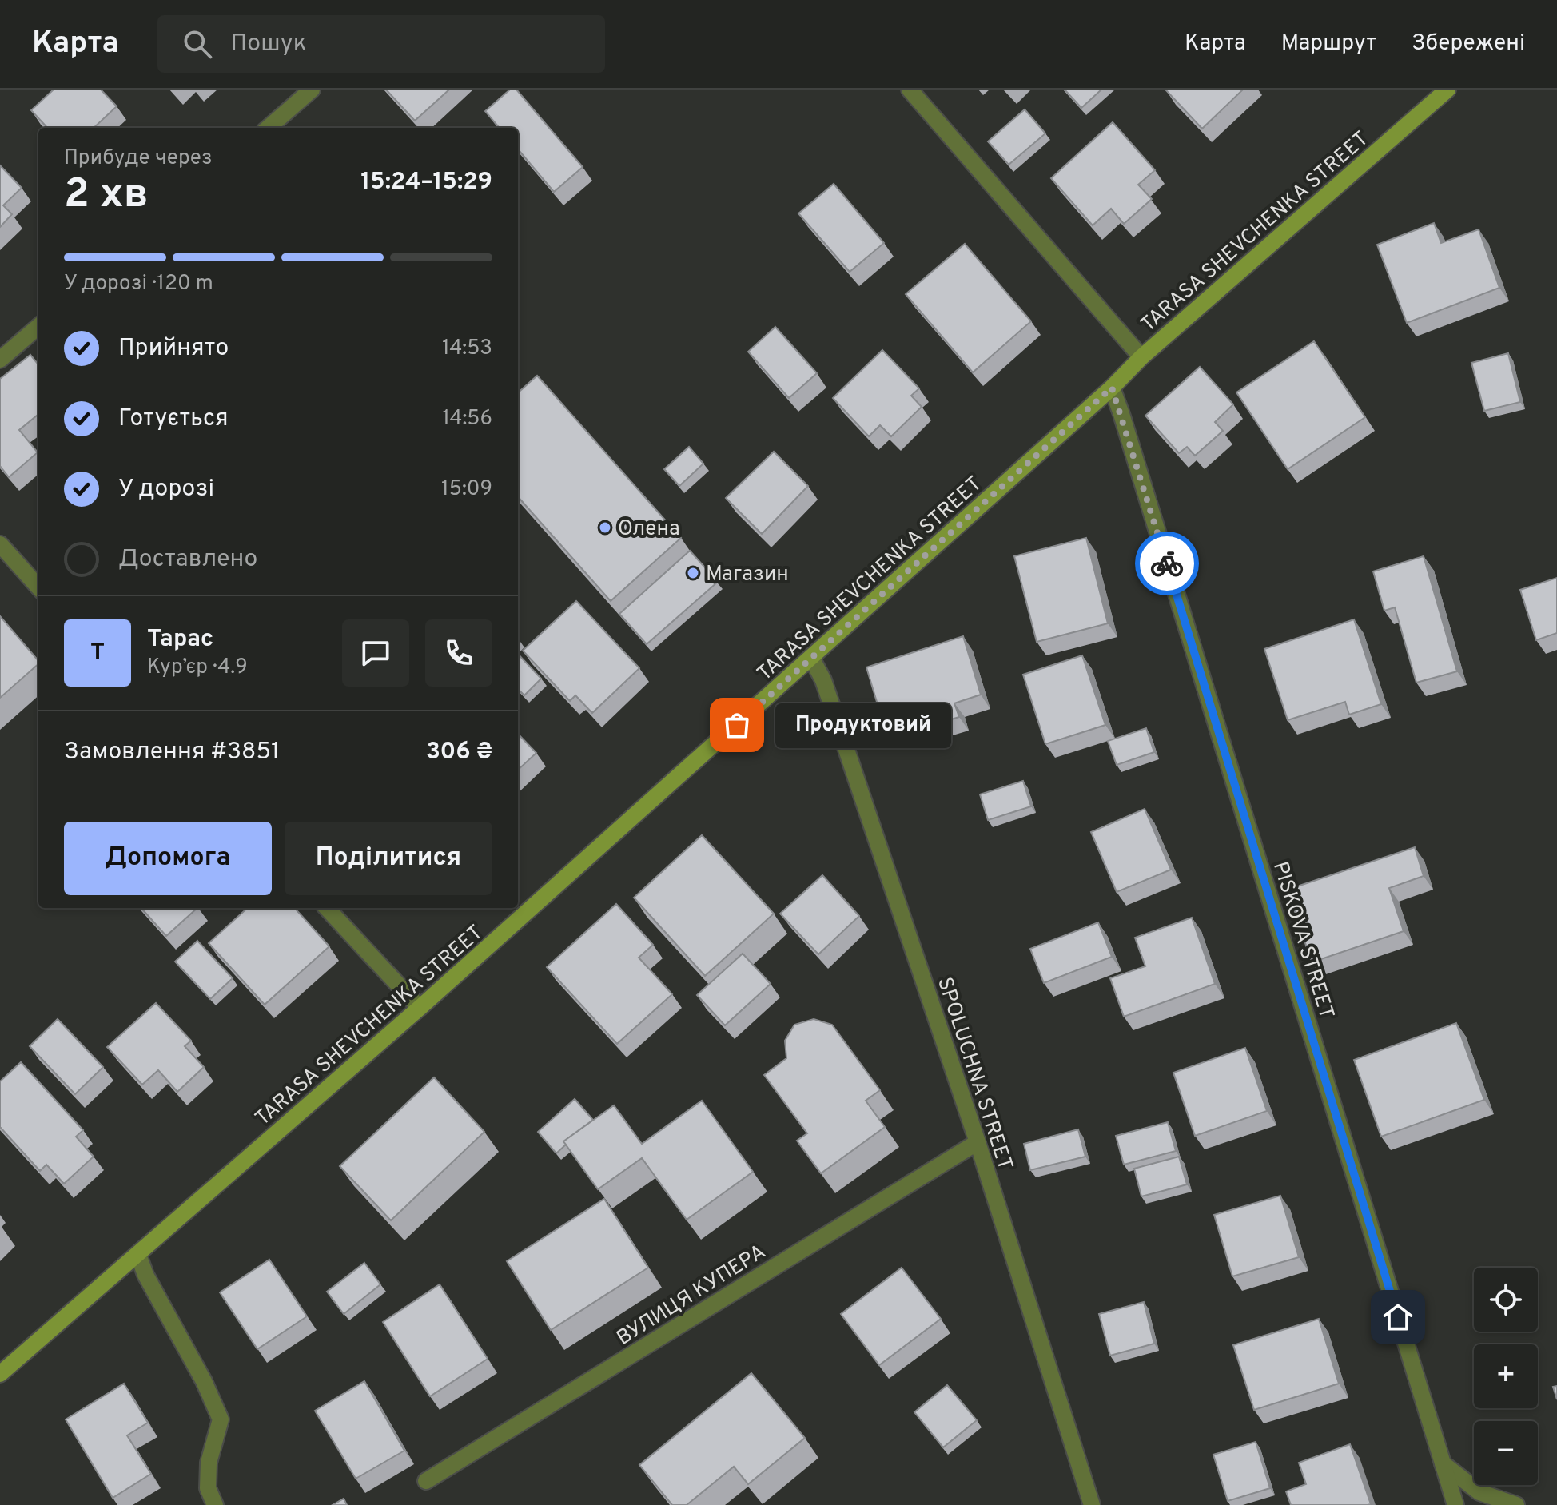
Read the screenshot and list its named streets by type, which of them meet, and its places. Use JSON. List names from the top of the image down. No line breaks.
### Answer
{"streets":{"street":["TARASA SHEVCHENKA STREET","PISKOVA STREET","SPOLUCHNA STREET","ВУЛИЦЯ КУПЕРА"]},"crossings":[["TARASA SHEVCHENKA STREET","PISKOVA STREET"],["TARASA SHEVCHENKA STREET","SPOLUCHNA STREET"],["SPOLUCHNA STREET","ВУЛИЦЯ КУПЕРА"]],"places":["Олена","Магазин","Продуктовий"],"page":{"header":"Карта","search":"Пошук","nav":["Карта","Маршрут","Збережені"],"heading":["2 хв","Прибуде через","15:24–15:29"],"panel":["Тарас","Кур’єр · 4.9","Замовлення #3851","306 ₴"],"bar":"У дорозі · 120 m","list":[["Прийнято","14:53"],["Готується","14:56"],["У дорозі","15:09"],"Доставлено"],"round":"Т","bubble":"Продуктовий","buttons":["Допомога","Поділитися"],"map_buttons":["+","−"]}}
